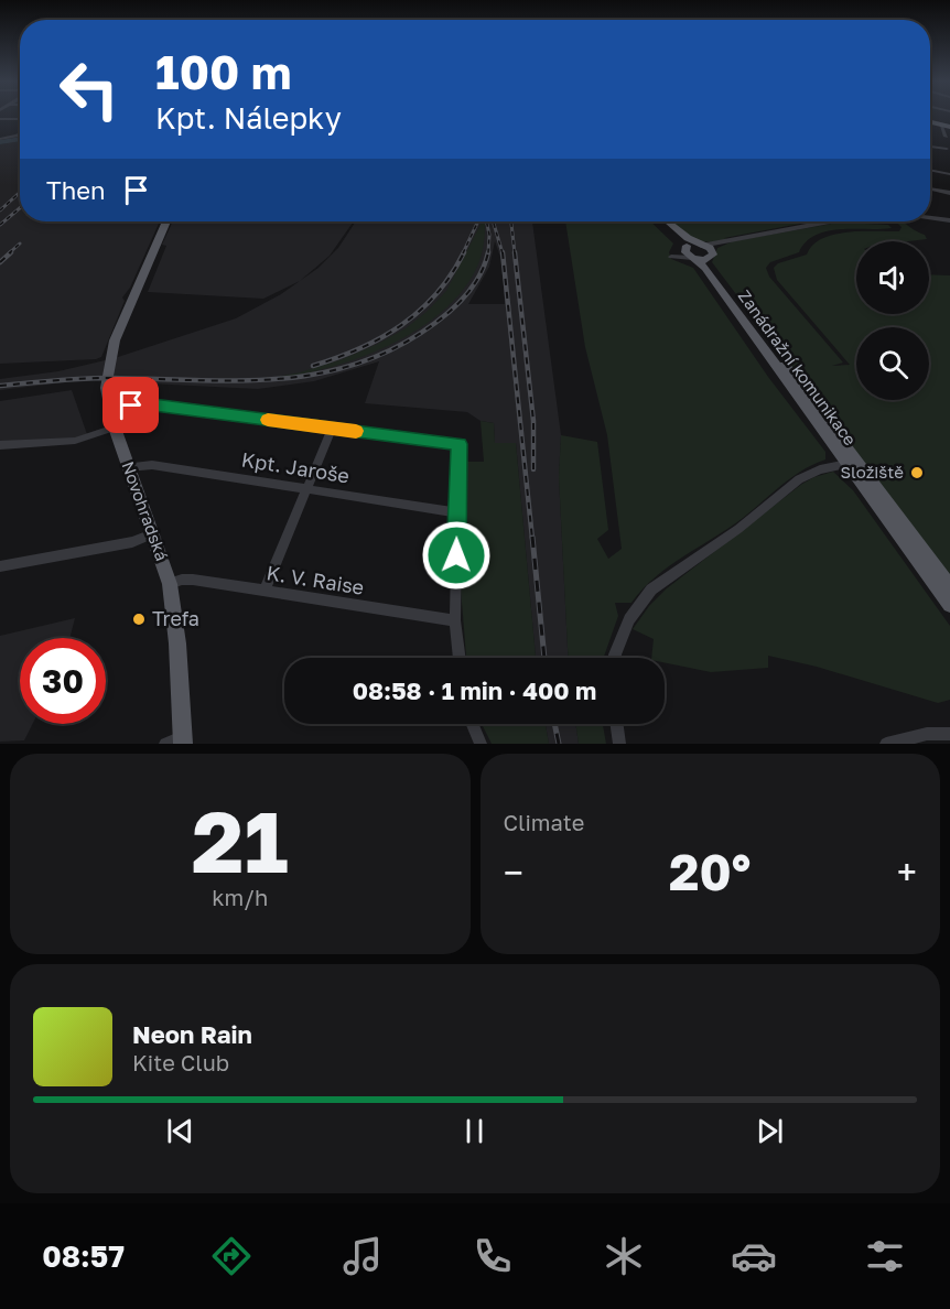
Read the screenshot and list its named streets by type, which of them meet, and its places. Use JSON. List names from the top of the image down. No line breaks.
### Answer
{"streets":{"main road":["Zanádražní komunikace","Novohradská"],"street":["Kpt. Jaroše","K. V. Raise"]},"crossings":[["Kpt. Jaroše","Novohradská"],["Novohradská","K. V. Raise"]],"places":["Složiště","Trefa"],"page":{"turn":["100 m","Kpt. Nálepky"],"then":"Then","limit":"30","trip":"08:58 · 1 min · 400 m","tile":[["21","km/h"],"Climate"],"heat":["−","20°","+"],"song":["Neon Rain","Kite Club"],"tabs":"08:57"}}
